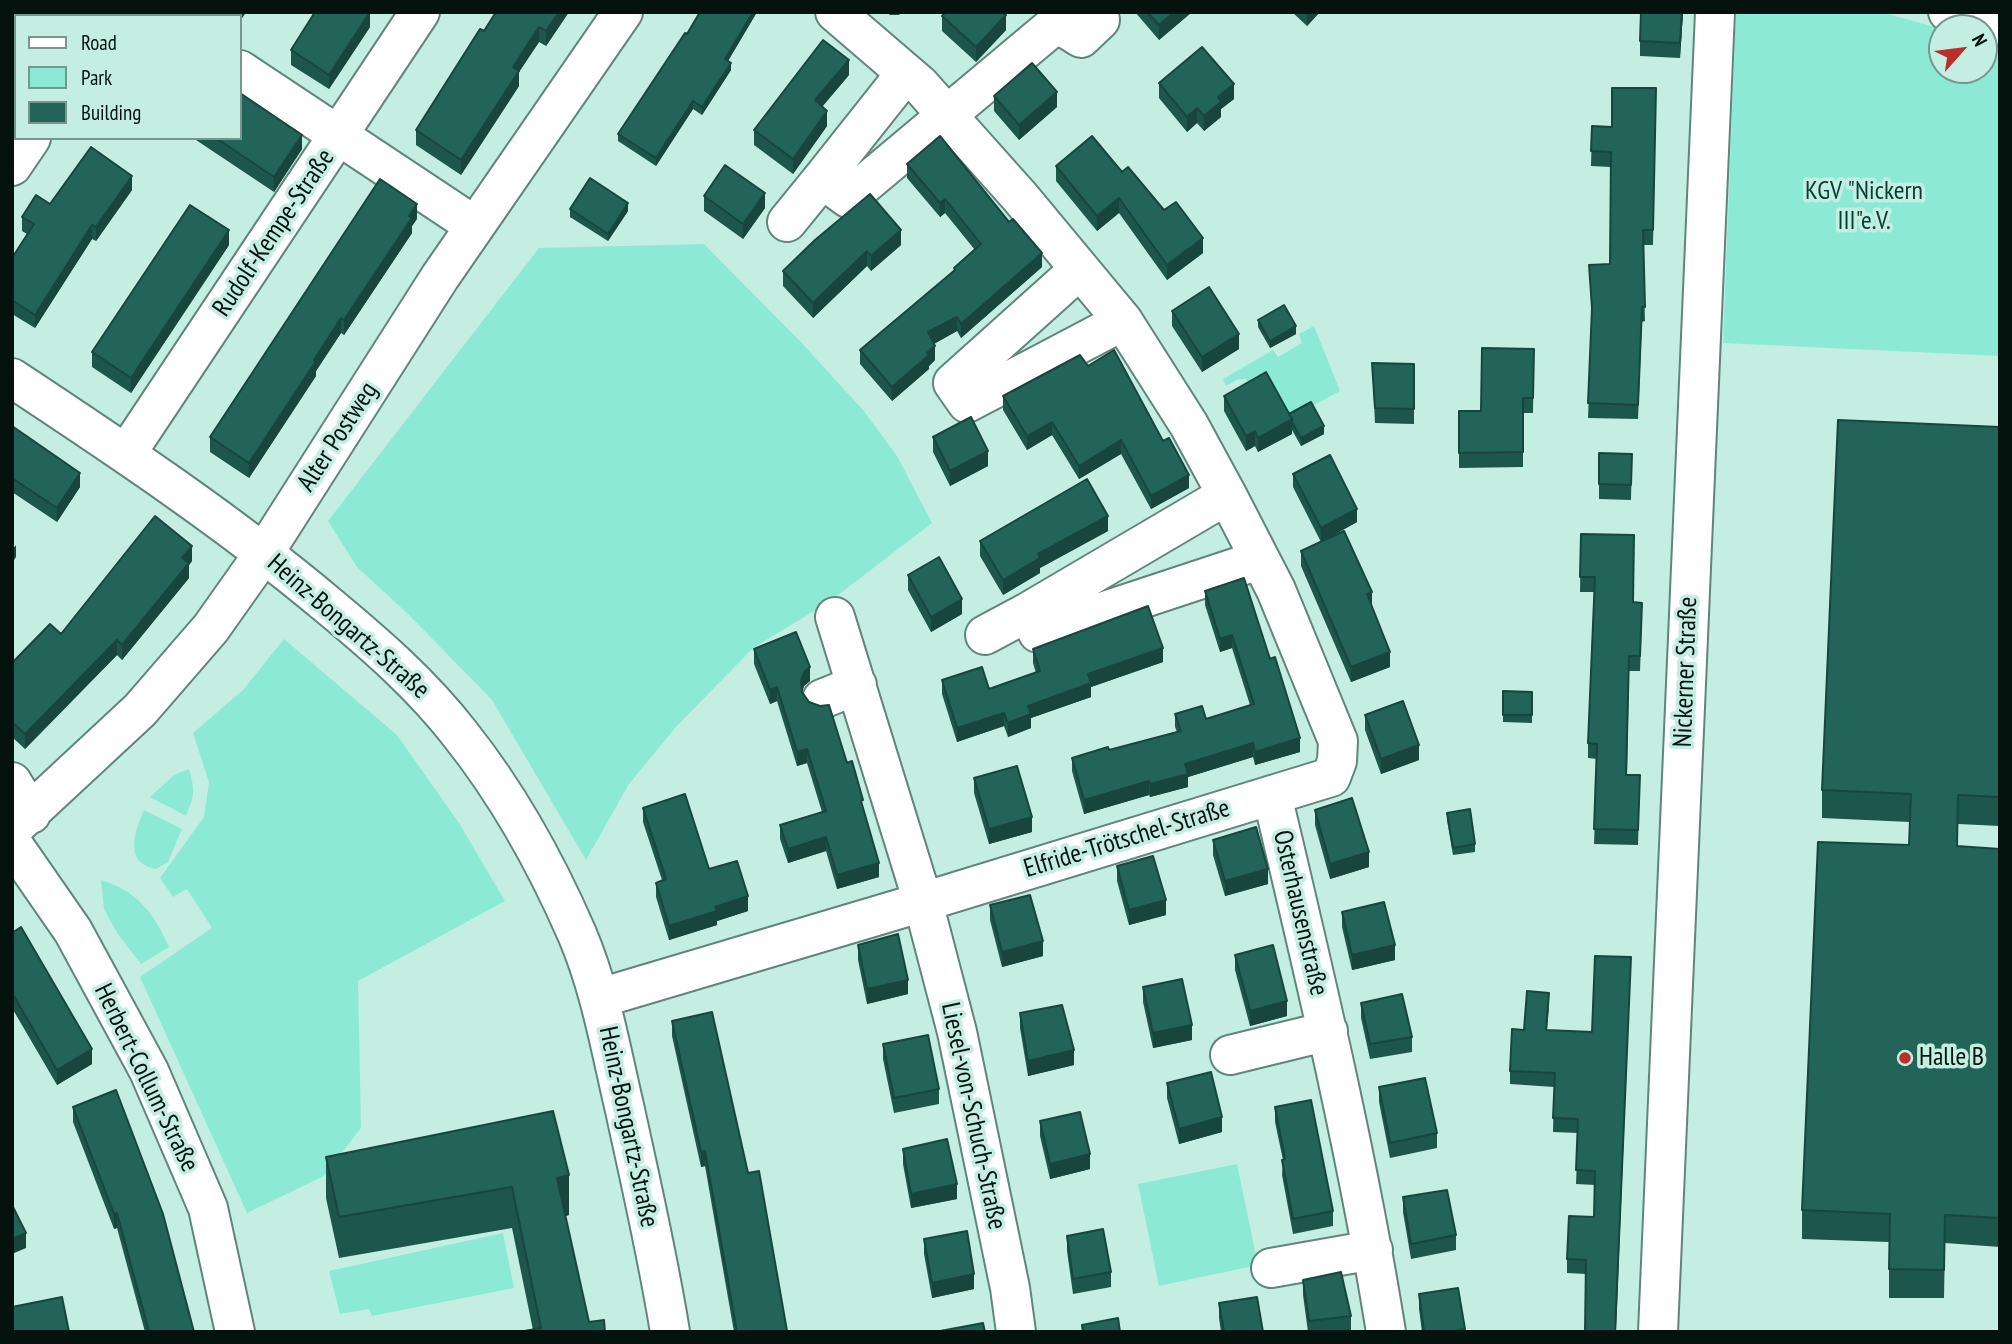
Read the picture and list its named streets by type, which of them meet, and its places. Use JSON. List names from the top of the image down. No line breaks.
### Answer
{"streets":{"street":["Rudolf-Kempe-Straße","Alter Postweg","Heinz-Bongartz-Straße","Nickerner Straße","Elfride-Trötschel-Straße","Osterhausenstraße","Herbert-Collum-Straße","Liesel-von-Schuch-Straße"]},"crossings":[["Rudolf-Kempe-Straße","Heinz-Bongartz-Straße"],["Alter Postweg","Heinz-Bongartz-Straße"],["Alter Postweg","Herbert-Collum-Straße"],["Heinz-Bongartz-Straße","Elfride-Trötschel-Straße"],["Elfride-Trötschel-Straße","Osterhausenstraße"],["Elfride-Trötschel-Straße","Liesel-von-Schuch-Straße"]],"parks":["KGV \"Nickern III\"e.V."],"places":["Halle B"],"legend":["Road","Park","Building"],"north":"top right"}
